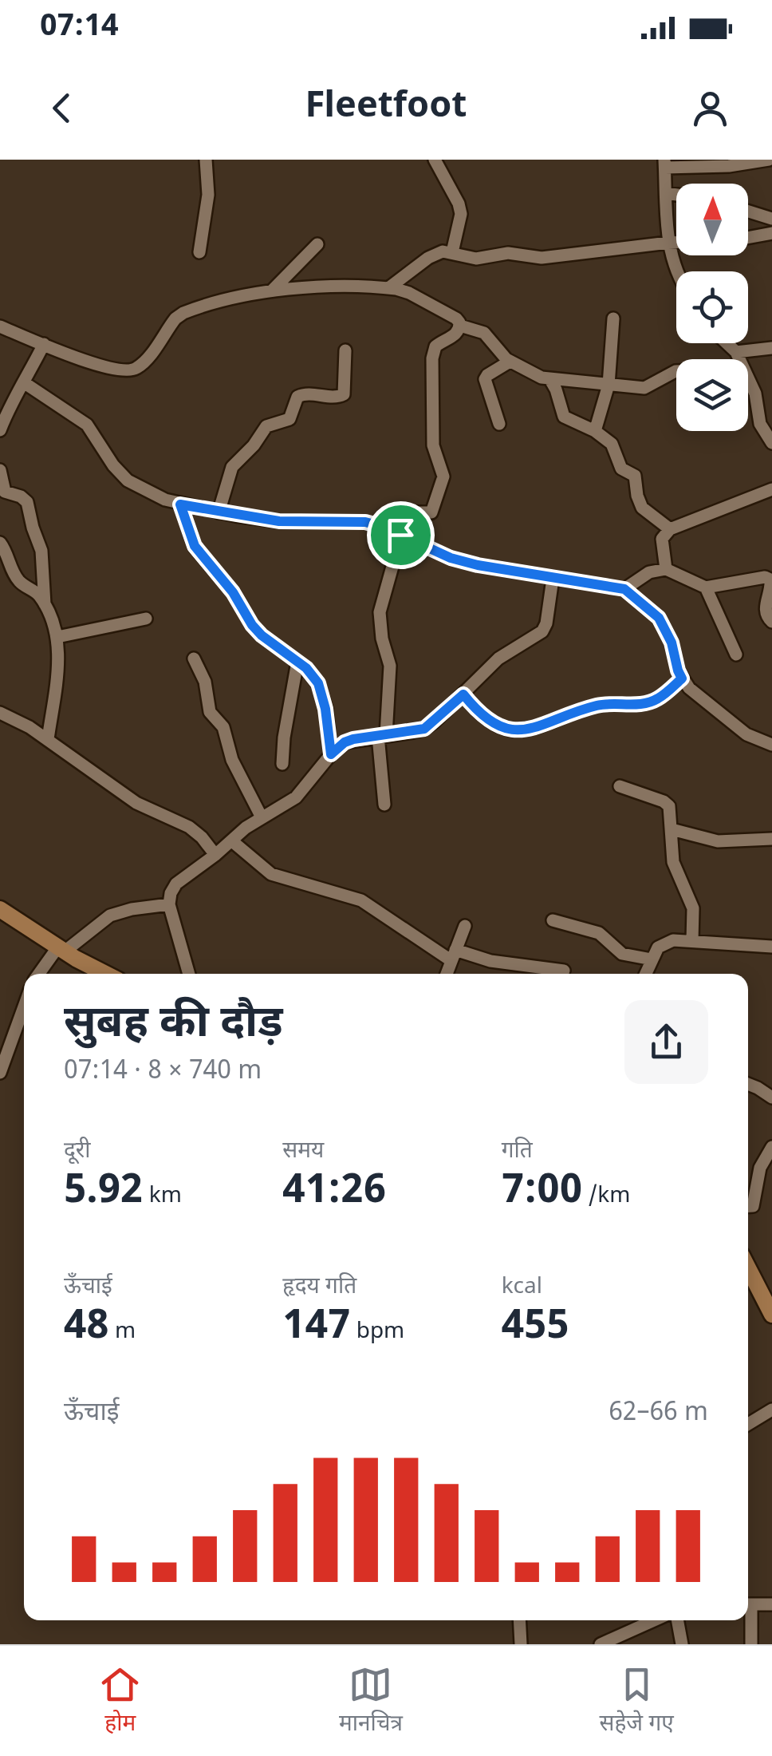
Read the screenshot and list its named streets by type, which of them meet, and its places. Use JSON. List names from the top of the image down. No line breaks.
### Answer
{"north":"top","page":{"status":"07:14","header":"Fleetfoot","heading":["सुबह की दौड़","07:14 · 8 × 740 m"],"stats":[["दूरी","5.92 km"],["समय","41:26"],["गति","7:00 /km"],["ऊँचाई","48 m"],["हृदय गति","147 bpm"],["kcal","455"]],"chart":["ऊँचाई","62–66 m"],"tabs":["होम","मानचित्र","सहेजे गए"]}}
